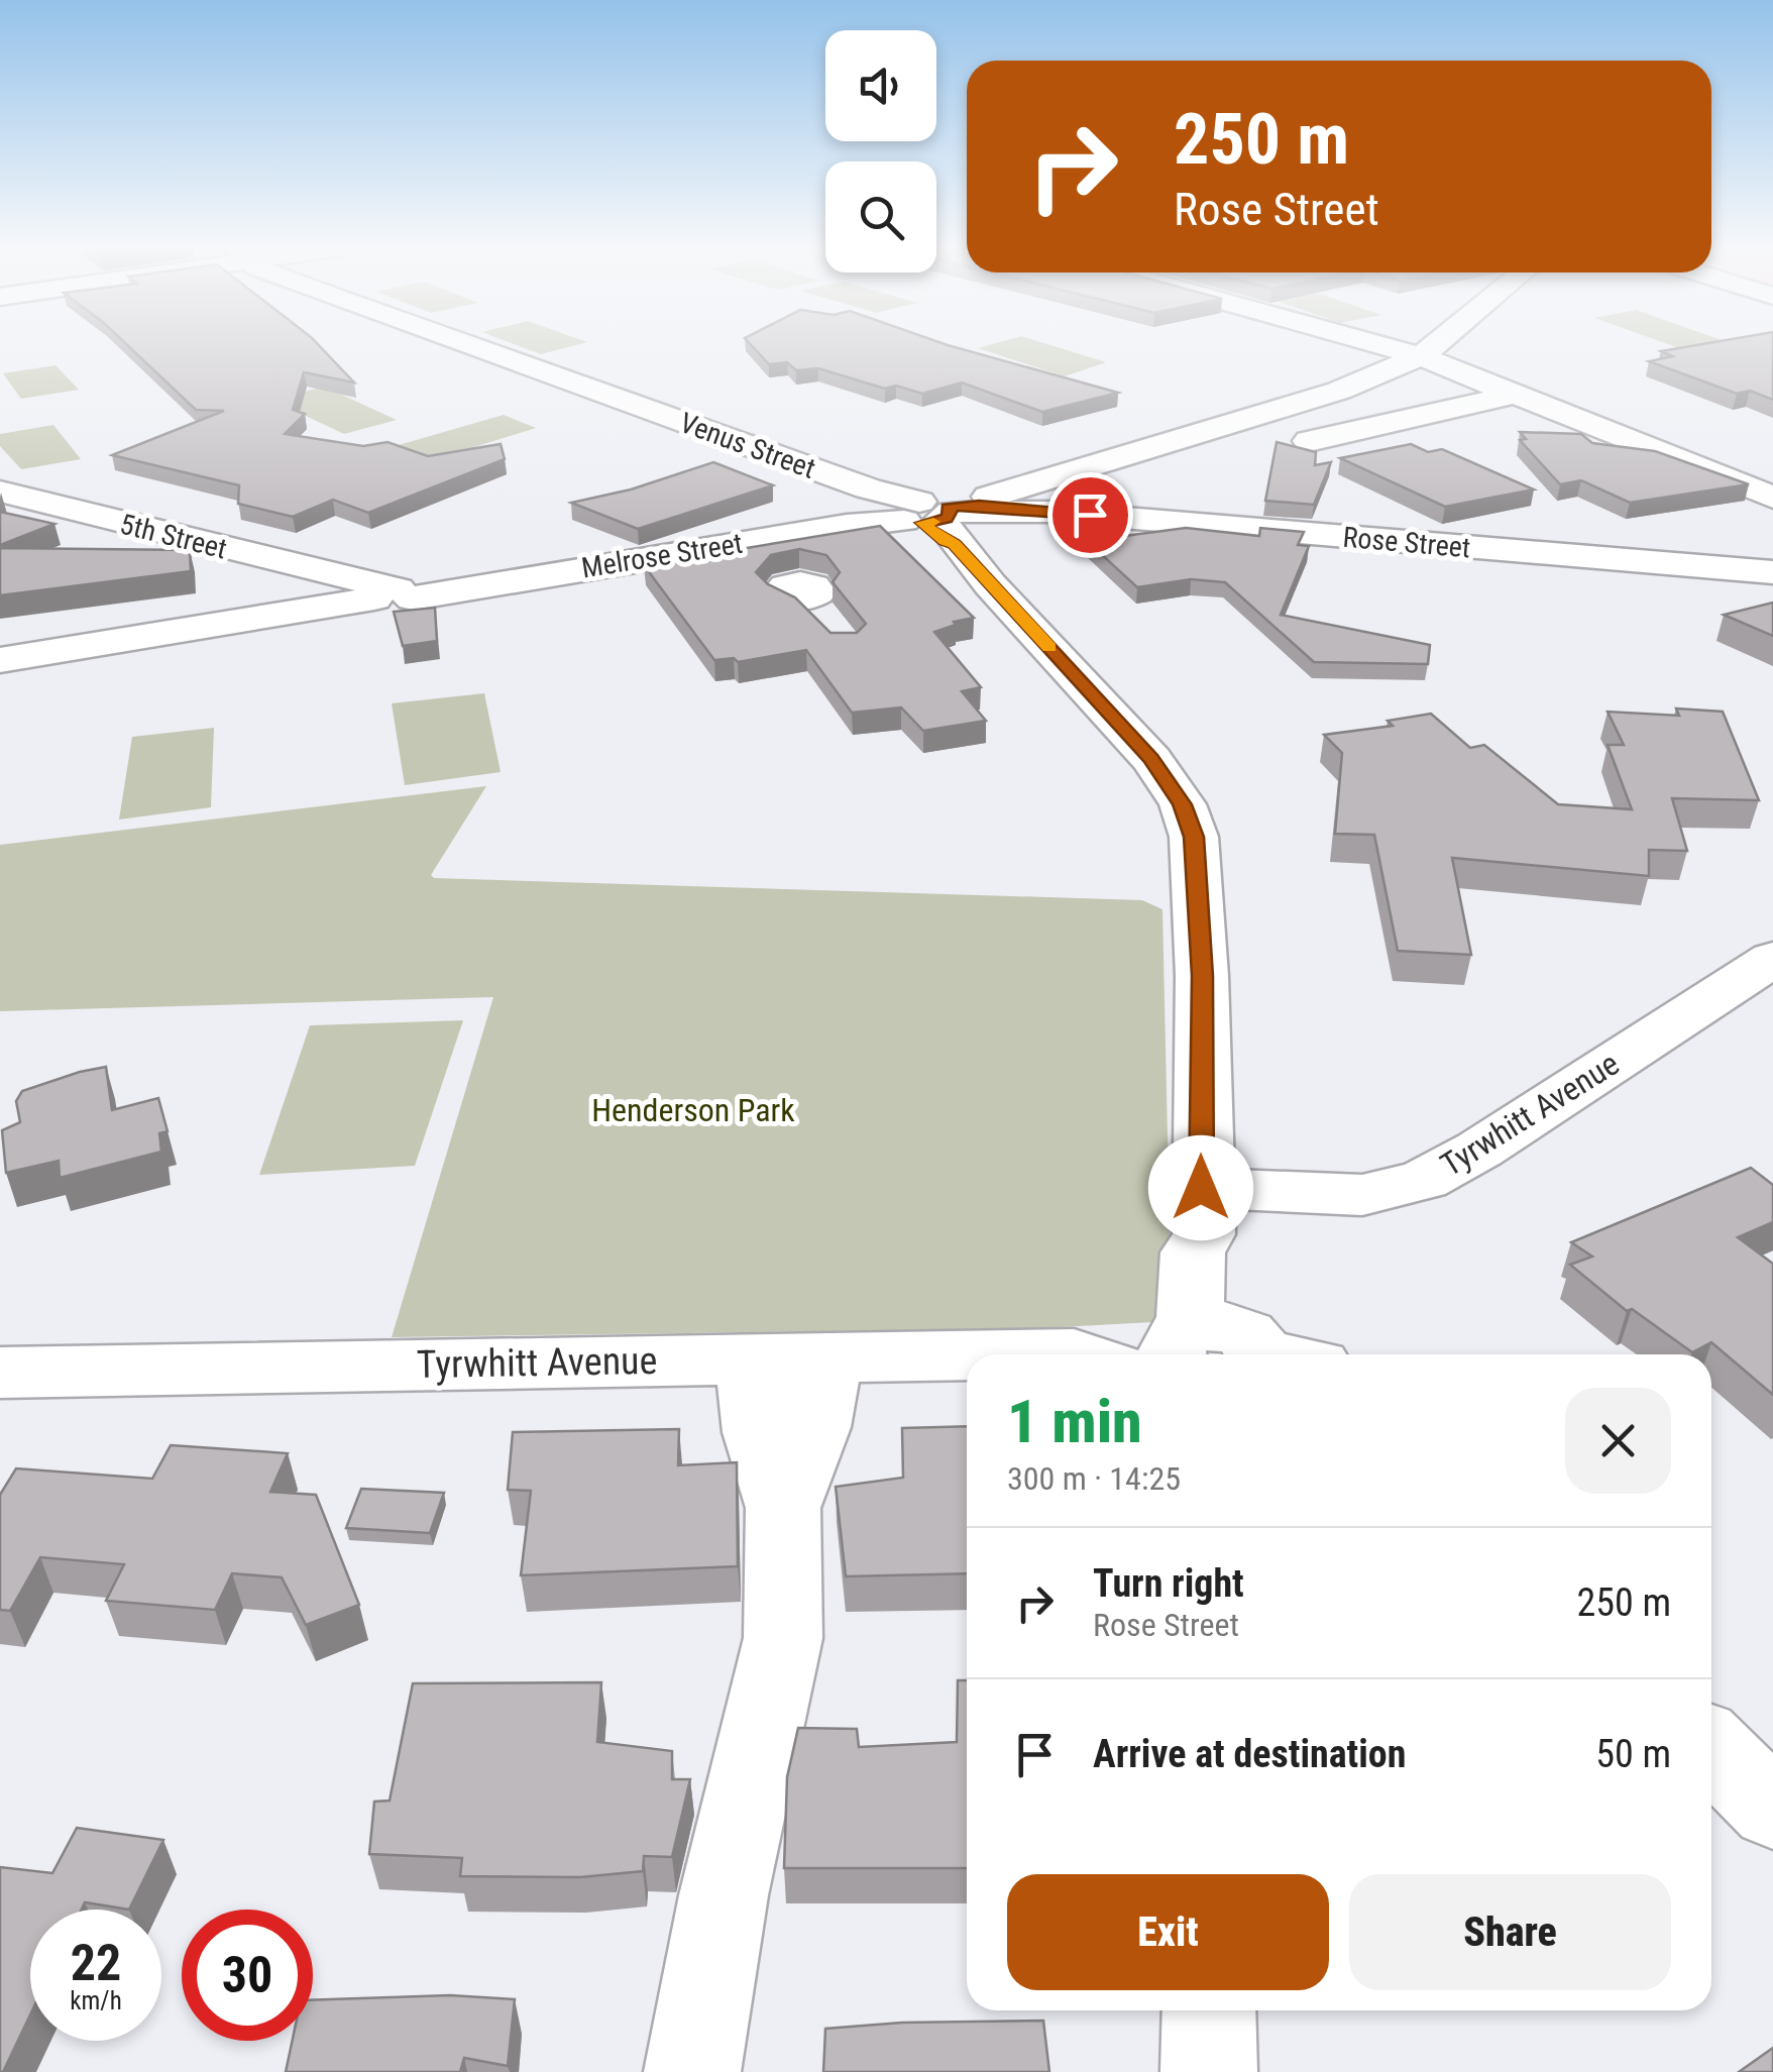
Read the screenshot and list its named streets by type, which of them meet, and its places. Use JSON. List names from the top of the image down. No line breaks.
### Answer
{"streets":{"street":["Venus Street","5th Street","Rose Street","Melrose Street","Tyrwhitt Avenue"]},"crossings":[["Venus Street","Rose Street"],["Venus Street","Melrose Street"],["Venus Street","Tyrwhitt Avenue"],["5th Street","Melrose Street"],["Rose Street","Melrose Street"]],"parks":["Henderson Park"],"page":{"turn":["250 m","Rose Street"],"heading":["1 min","300 m · 14:25"],"list":[{"name":"Turn right","note":"Rose Street","value":"250 m"},{"name":"Arrive at destination","value":"50 m"}],"buttons":["Exit","Share"],"speed":"22 km/h","limit":"30"}}
